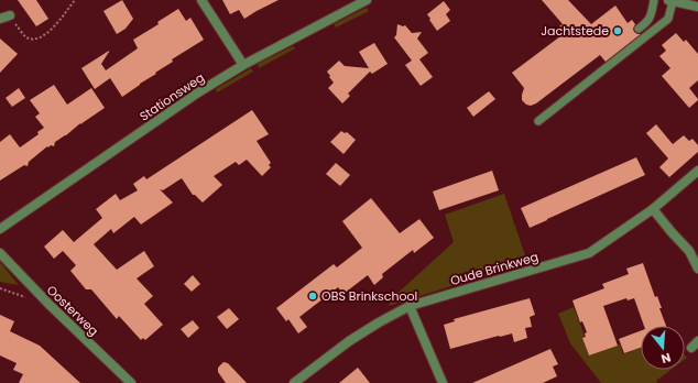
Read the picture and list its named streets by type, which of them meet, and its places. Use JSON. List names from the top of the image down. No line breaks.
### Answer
{"streets":{"street":["Stationsweg","Oude Brinkweg","Oosterweg"]},"places":["Jachtstede","OBS Brinkschool"],"north":"bottom"}
